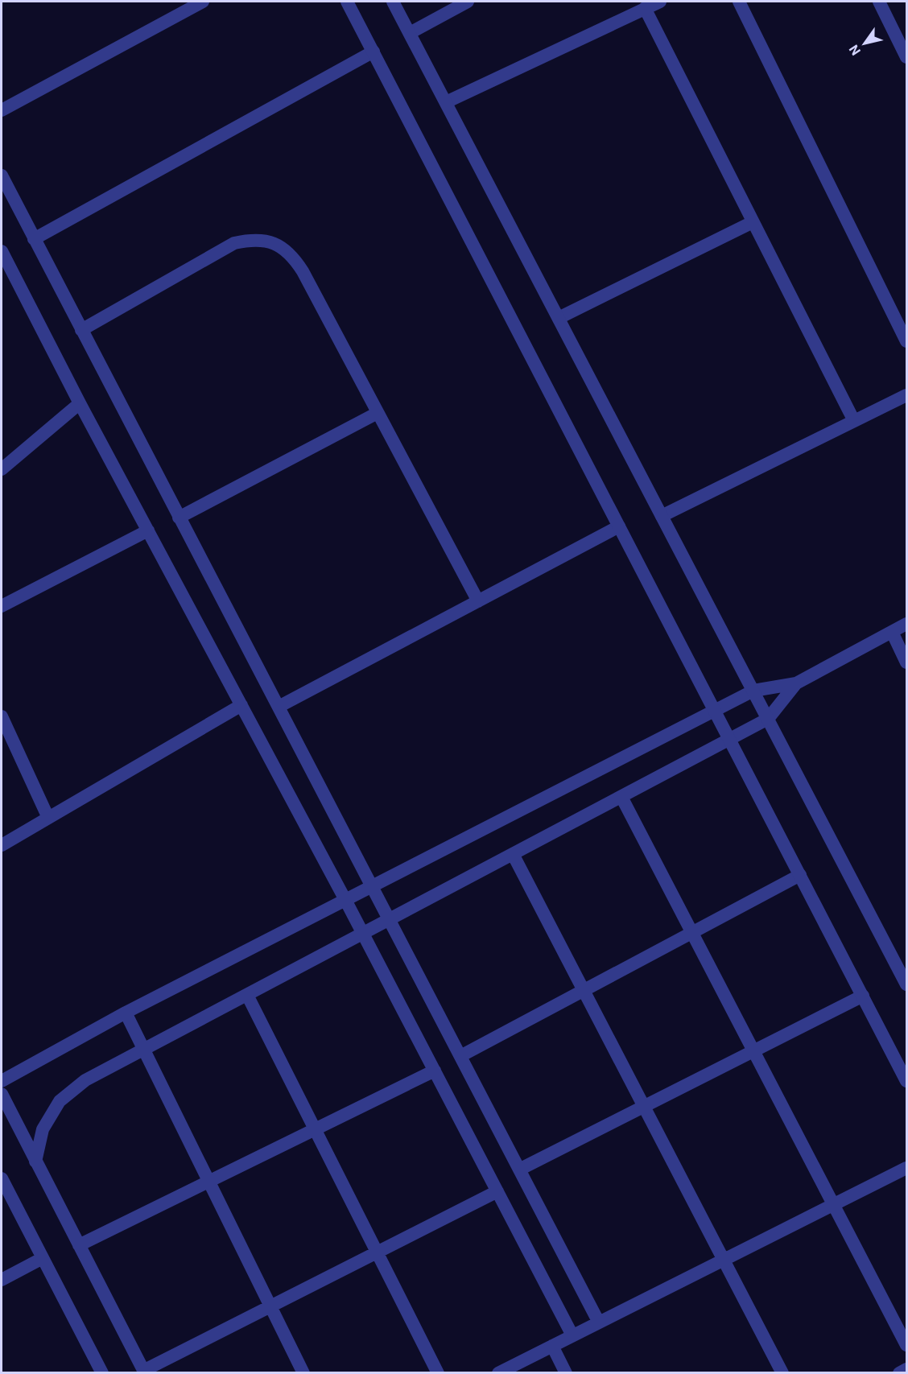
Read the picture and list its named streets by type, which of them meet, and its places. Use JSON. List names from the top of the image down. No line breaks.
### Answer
{"north":"bottom left"}
